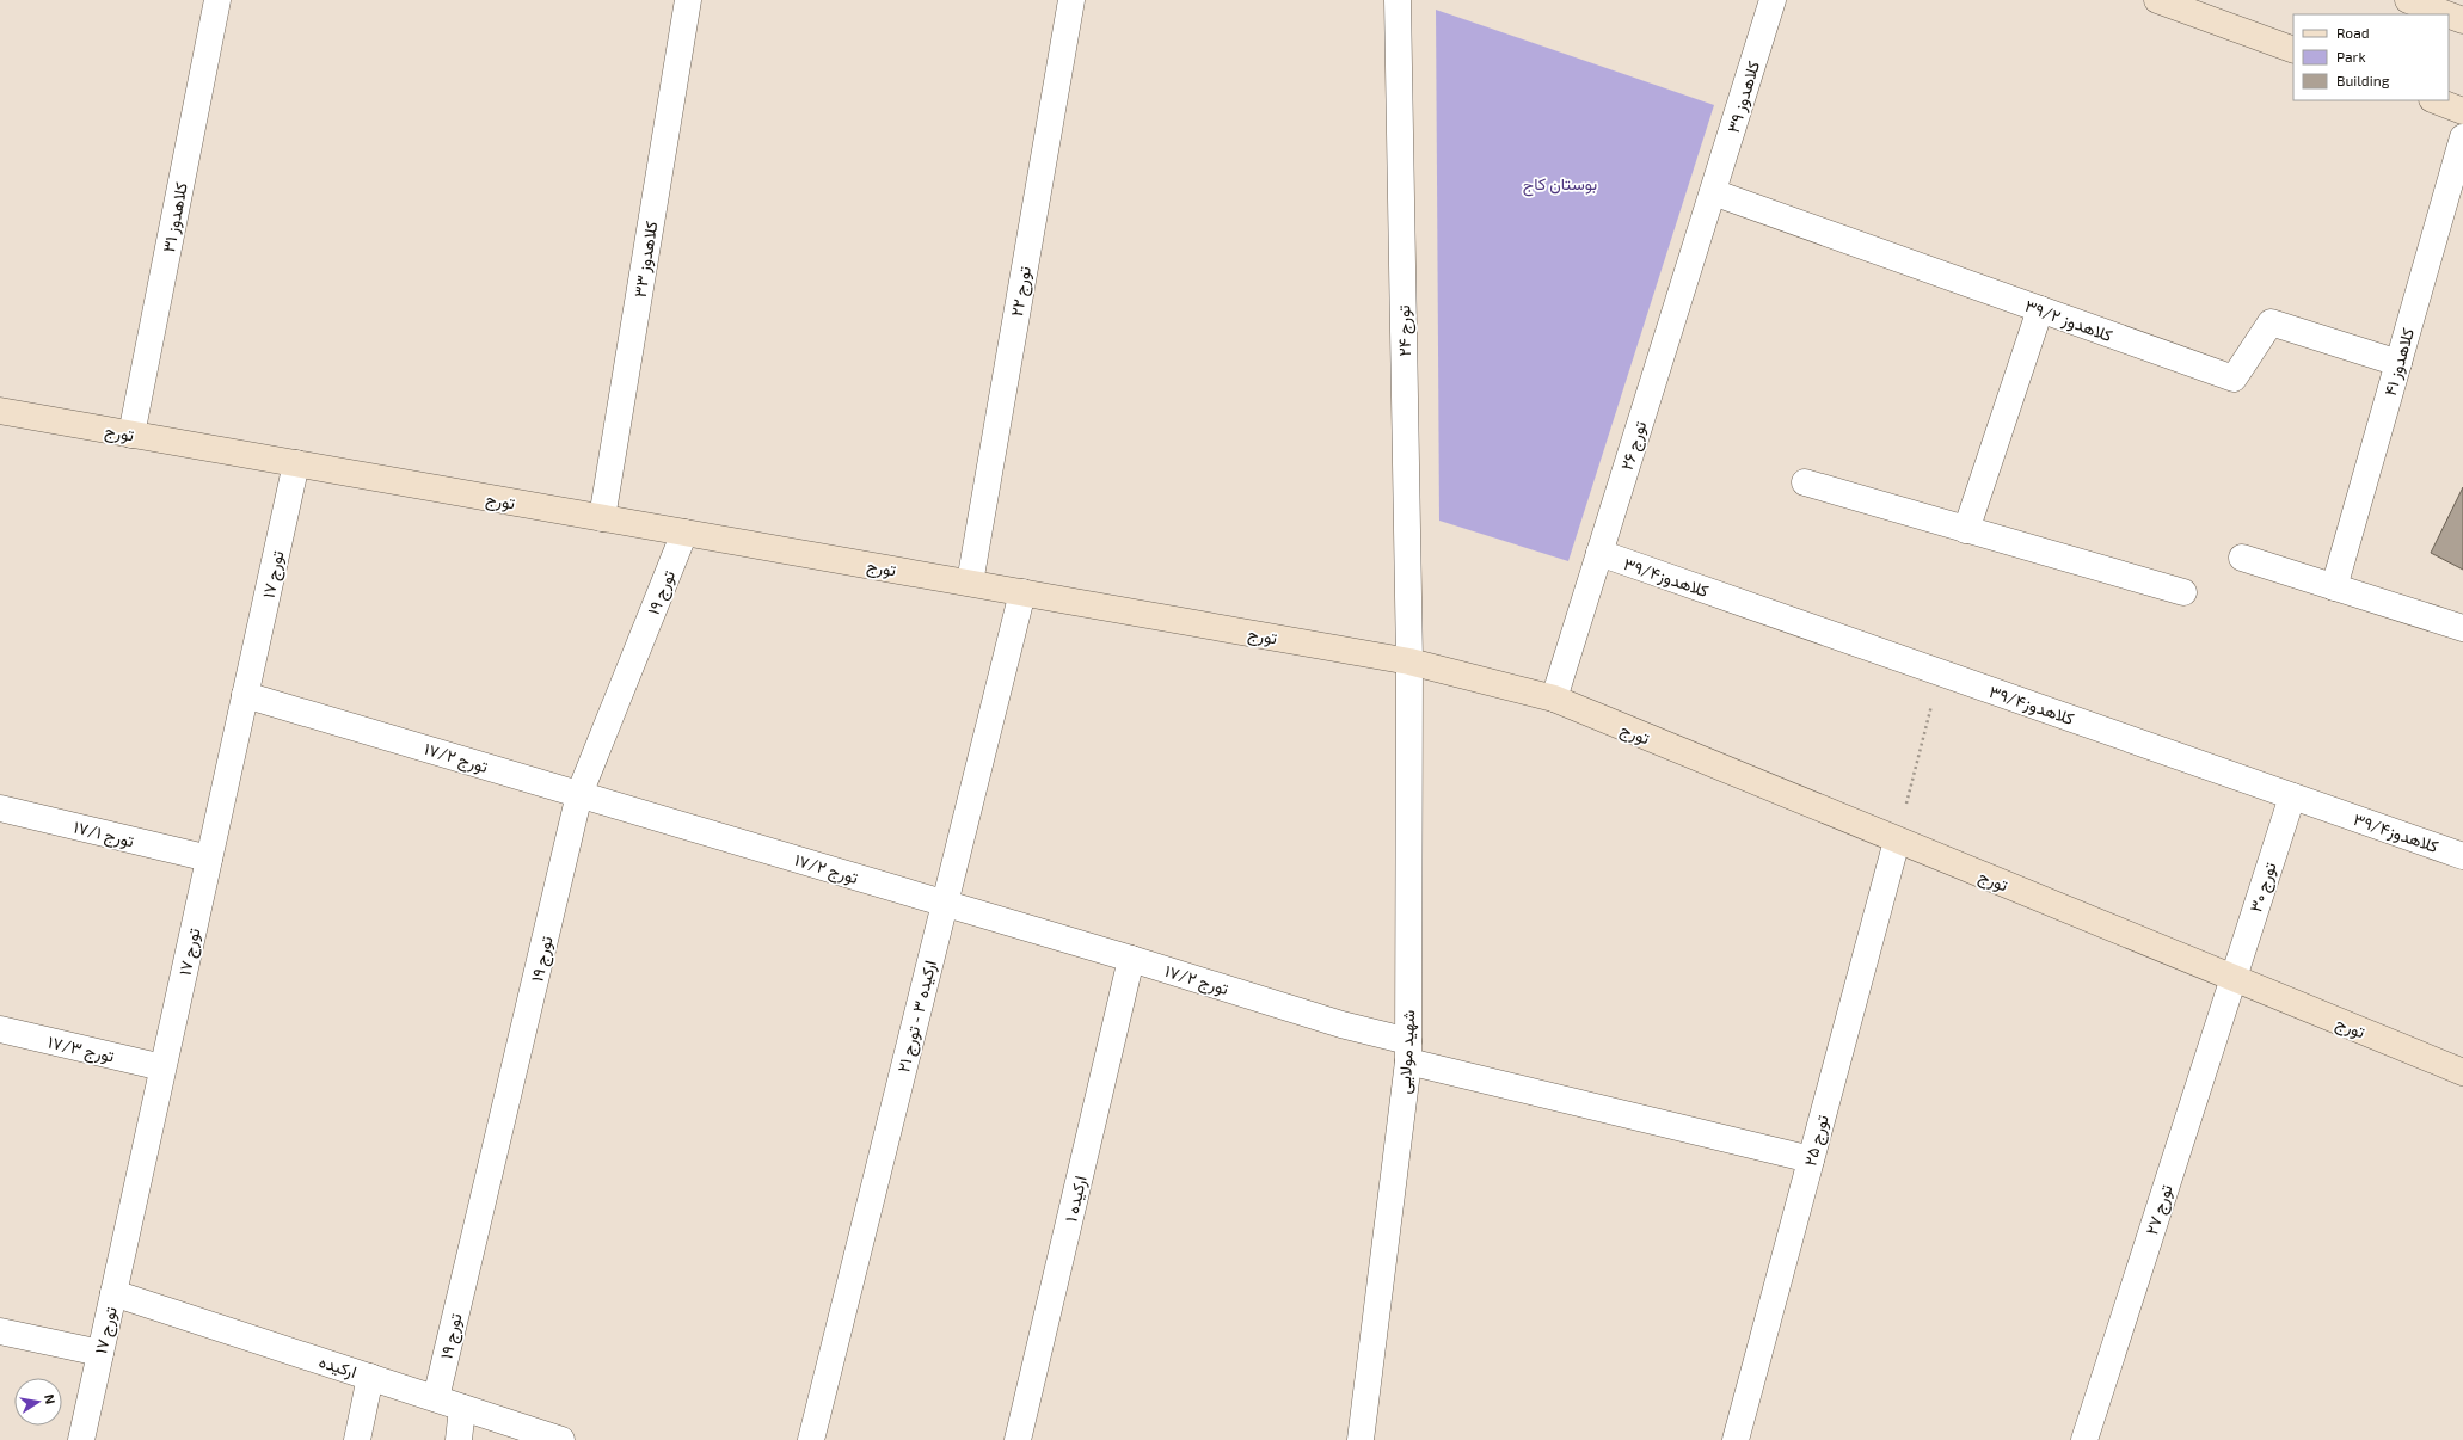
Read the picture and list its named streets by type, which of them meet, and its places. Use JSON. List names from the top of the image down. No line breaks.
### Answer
{"streets":{"street":["کلاهدوز ۳۹","کلاهدوز ۳۱","کلاهدوز ۳۳","تورج ۲۲","کلاهدوز ۳۹/۲","تورج ۲۴","کلاهدوز ۴۱","تورج","تورج ۲۶","تورج ۱۷","کلاهدوز۳۹/۴","تورج ۱۹","تورج ۱۷/۲","تورج ۱۷/۱","تورج ۳۰","ارکیده ۳ - تورج ۲۱","تورج ۱۷/۳","شهید مولایی","تورج ۲۵","ارکیده ۱","تورج ۲۷","ارکیده"]},"crossings":[["کلاهدوز ۳۹","کلاهدوز ۳۹/۲"],["کلاهدوز ۳۹","تورج ۲۶"],["کلاهدوز ۳۱","تورج"],["کلاهدوز ۳۳","تورج"],["تورج ۲۲","تورج"],["کلاهدوز ۳۹/۲","کلاهدوز ۴۱"],["کلاهدوز ۳۹/۲","تورج ۲۶"],["تورج ۲۴","تورج"],["تورج ۲۴","شهید مولایی"],["تورج","تورج ۲۶"],["تورج","تورج ۱۷"],["تورج","تورج ۱۹"],["تورج","تورج ۳۰"],["تورج","ارکیده ۳ - تورج ۲۱"],["تورج","شهید مولایی"],["تورج","تورج ۲۵"],["تورج","تورج ۲۷"],["تورج ۲۶","کلاهدوز۳۹/۴"],["تورج ۱۷","تورج ۱۷/۲"],["تورج ۱۷","تورج ۱۷/۱"],["تورج ۱۷","تورج ۱۷/۳"],["تورج ۱۷","ارکیده"],["کلاهدوز۳۹/۴","تورج ۳۰"],["تورج ۱۹","تورج ۱۷/۲"],["تورج ۱۹","ارکیده"],["تورج ۱۷/۲","ارکیده ۳ - تورج ۲۱"],["تورج ۱۷/۲","شهید مولایی"],["تورج ۱۷/۲","تورج ۲۵"],["تورج ۱۷/۲","ارکیده ۱"],["تورج ۳۰","تورج ۲۷"]],"parks":["بوستان کاج"],"legend":["Road","Park","Building"],"north":"right"}
